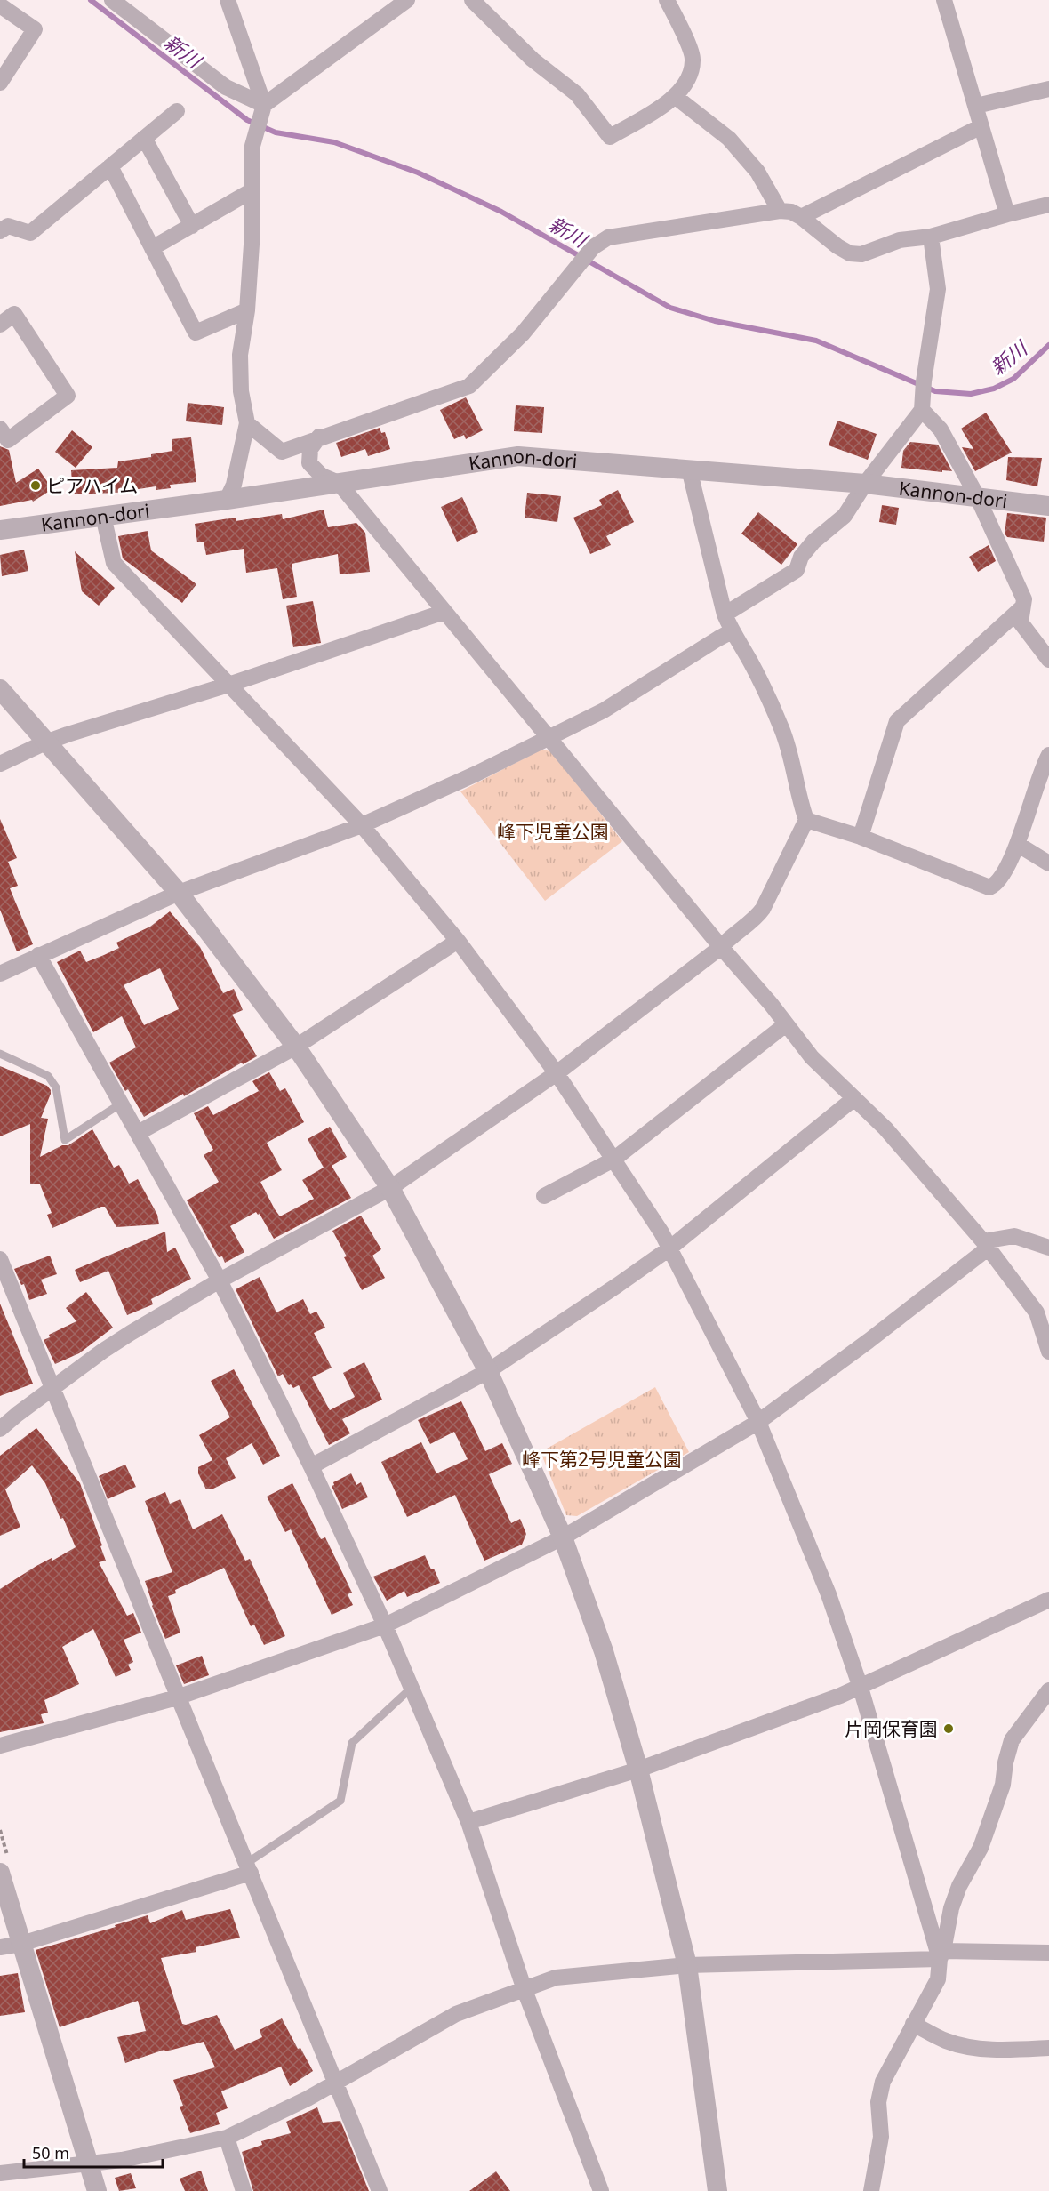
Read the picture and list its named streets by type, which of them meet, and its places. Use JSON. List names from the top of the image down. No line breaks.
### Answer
{"streets":{"street":["Kannon-dori"]},"water":["新川"],"parks":["峰下児童公園","峰下第2号児童公園"],"places":["ピアハイム","片岡保育園"],"scale_bar":"50 m"}
